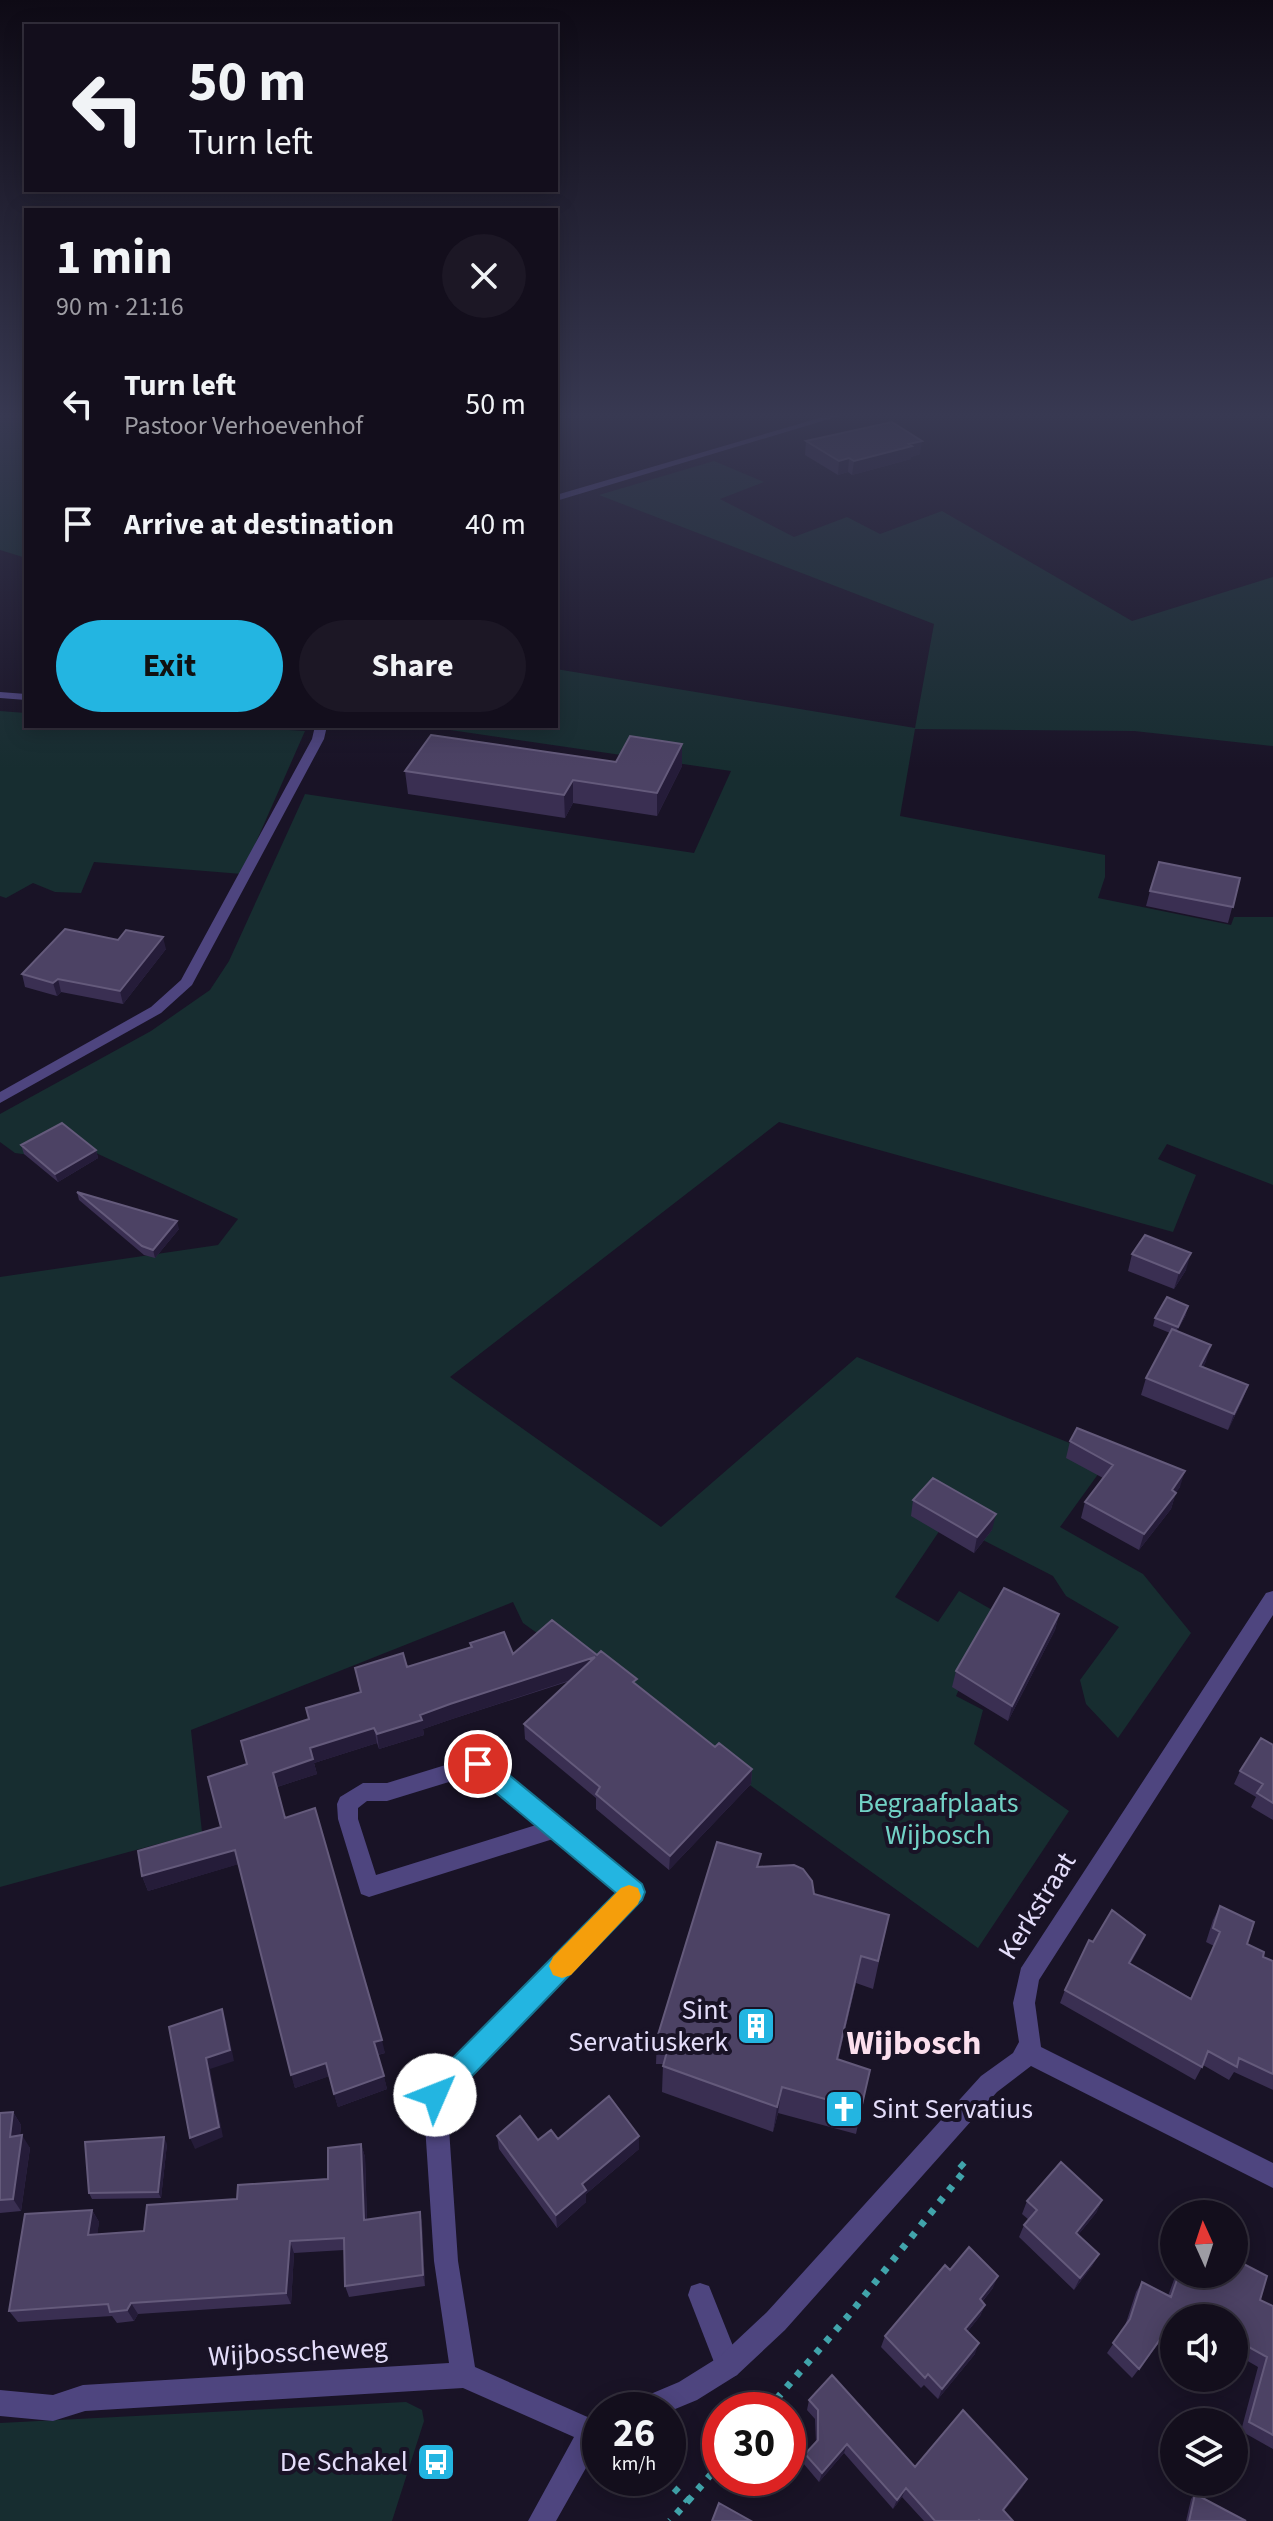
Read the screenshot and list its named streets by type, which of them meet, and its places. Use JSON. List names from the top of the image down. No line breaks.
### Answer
{"streets":{"street":["Kerkstraat","Wijbosscheweg"]},"districts":["Wijbosch"],"parks":["Begraafplaats Wijbosch"],"places":{"building":["Sint Servatiuskerk"],"church":["Sint Servatius"],"bus stop":["De Schakel"]},"north":"top","page":{"turn":["50 m","Turn left"],"heading":["1 min","90 m · 21:16"],"list":[{"name":"Turn left","note":"Pastoor Verhoevenhof","value":"50 m"},{"name":"Arrive at destination","value":"40 m"}],"buttons":["Exit","Share"],"speed":"26 km/h","limit":"30"}}
